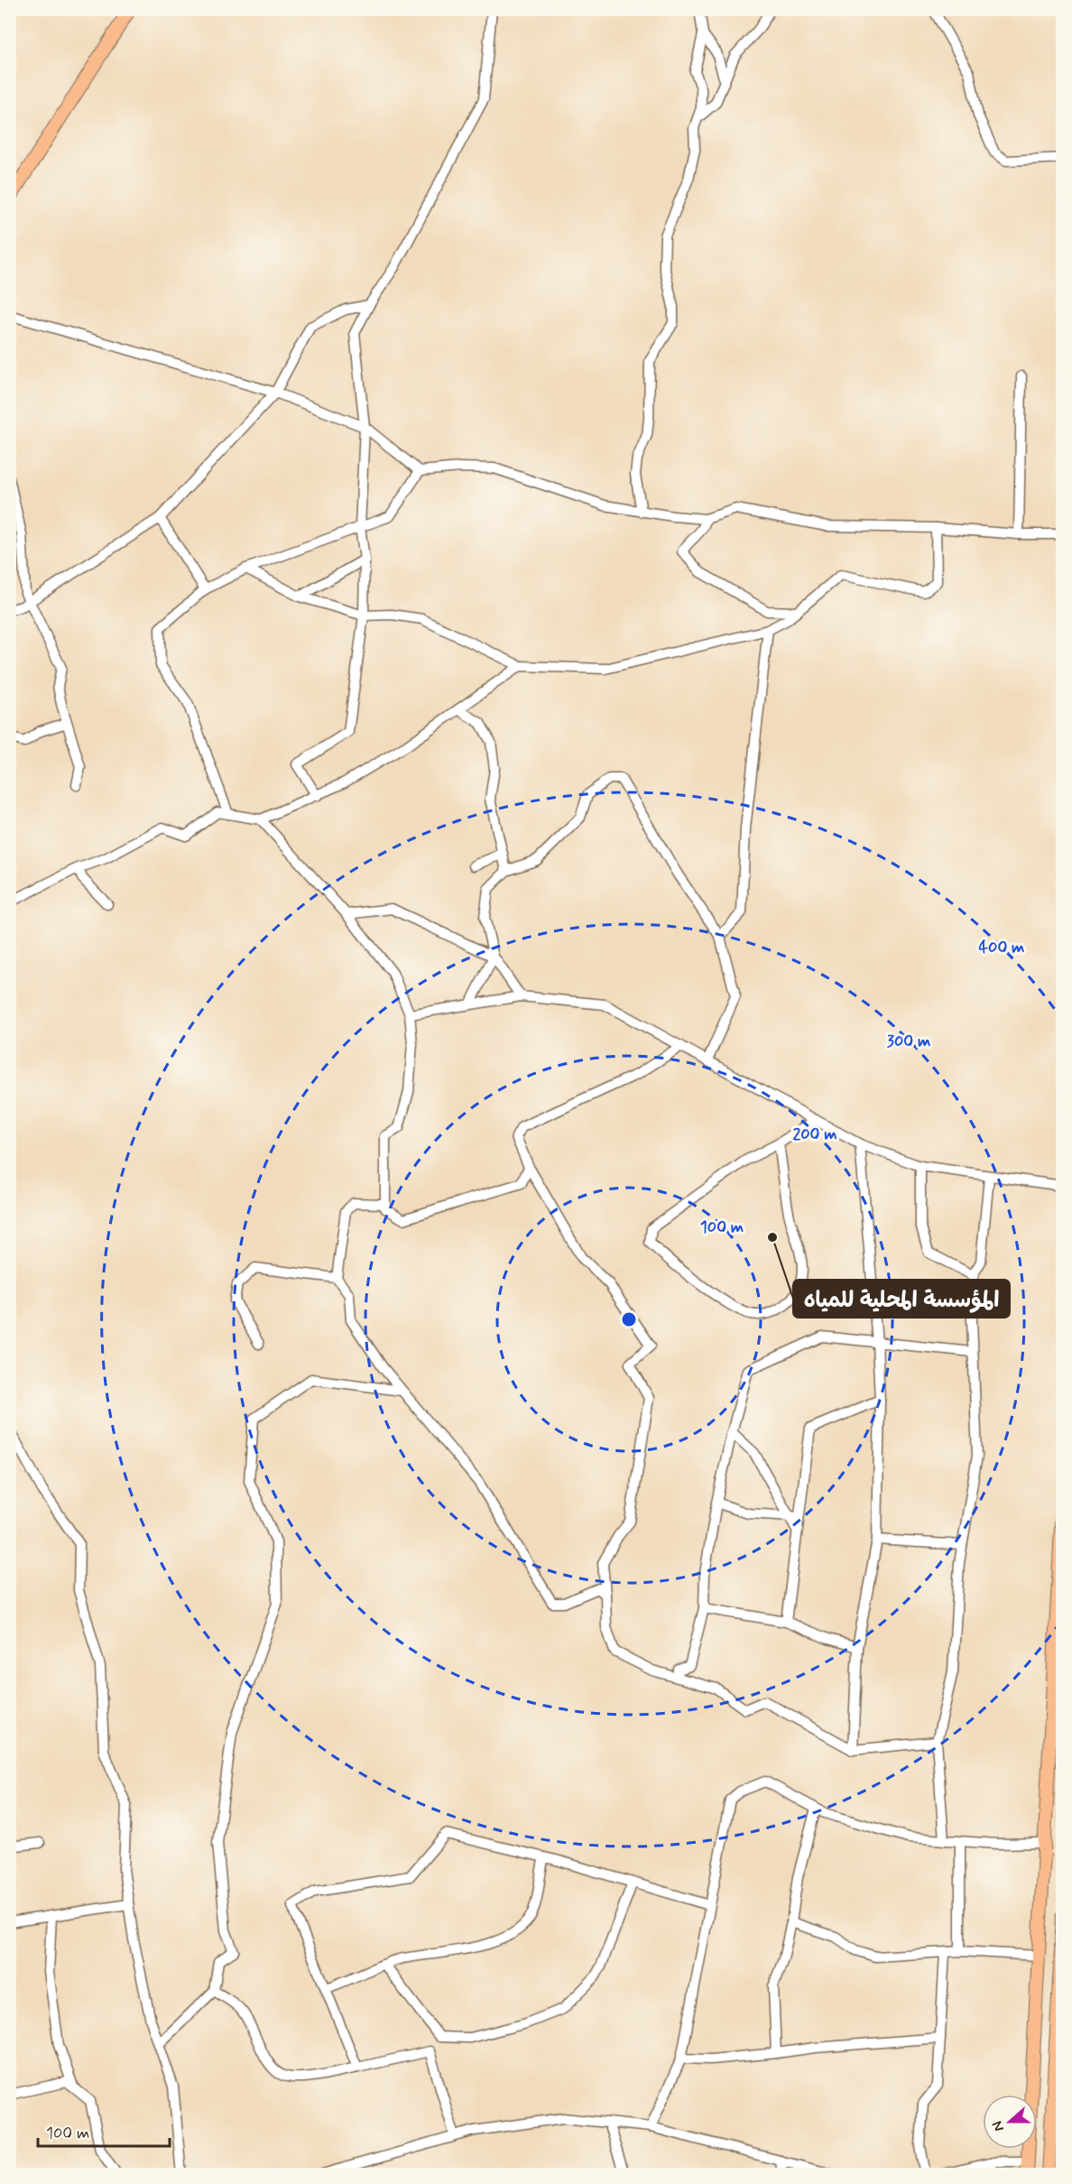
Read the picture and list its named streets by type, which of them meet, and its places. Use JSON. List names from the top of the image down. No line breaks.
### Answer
{"places":["المؤسسة المحلية للمياه"],"scale_bar":"100 m","north":"left","rings":["400 m","300 m","200 m","100 m"]}
